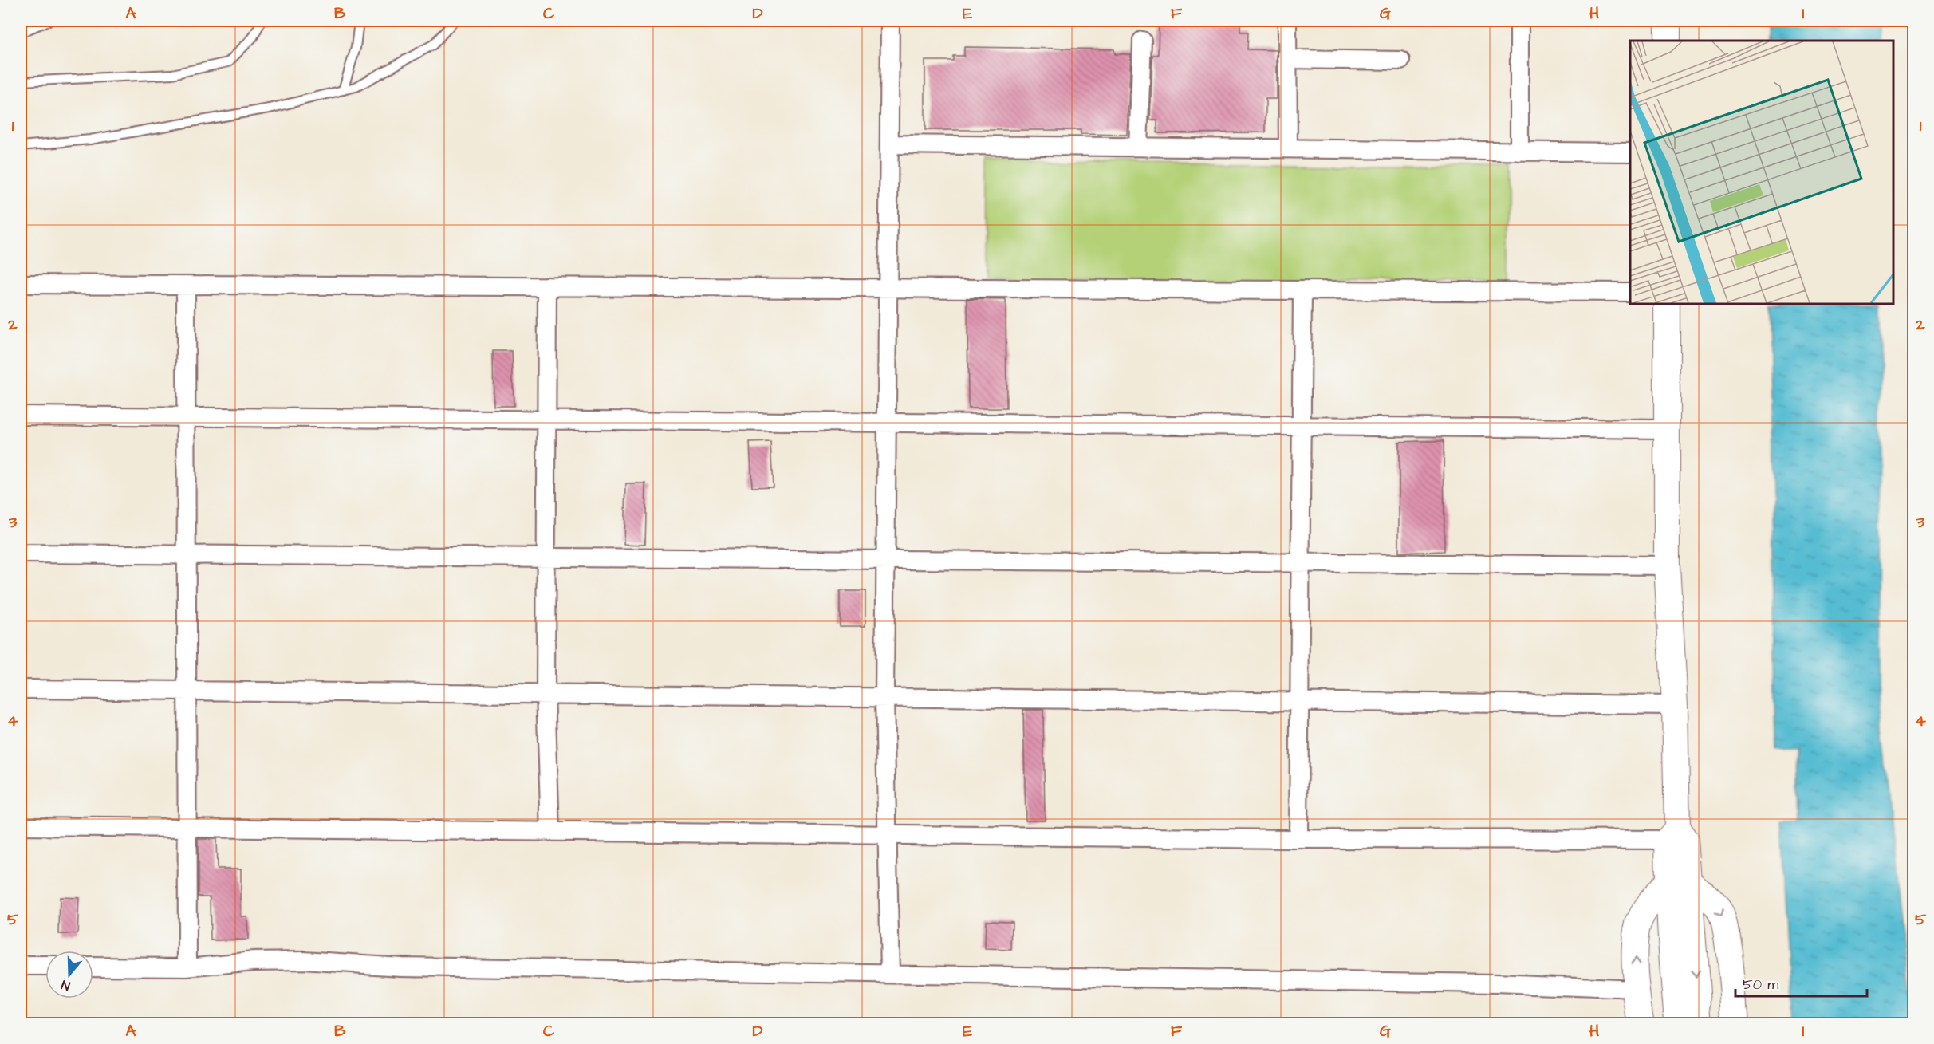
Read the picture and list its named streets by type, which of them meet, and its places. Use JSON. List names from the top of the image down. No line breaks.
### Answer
{"scale_bar":"50 m","north":"bottom","grid":{"columns":["A","B","C","D","E","F","G","H","I"],"rows":["1","2","3","4","5"]}}
